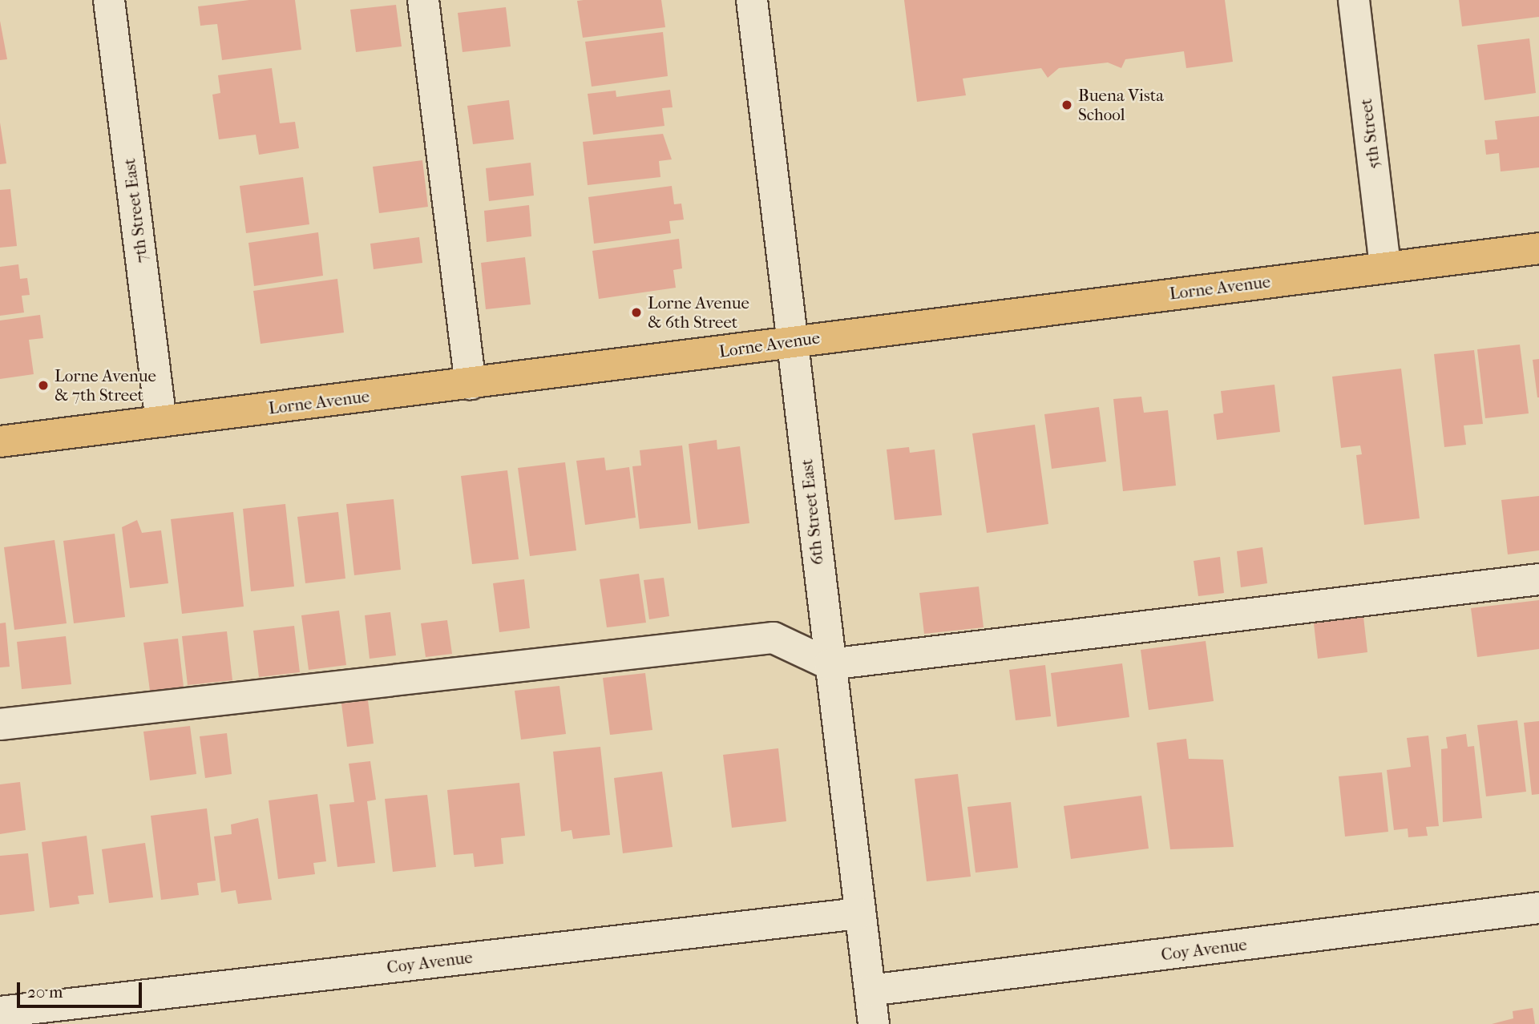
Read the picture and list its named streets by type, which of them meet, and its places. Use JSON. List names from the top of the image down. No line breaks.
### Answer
{"streets":{"main road":["Lorne Avenue"],"street":["5th Street","7th Street East","6th Street East","Coy Avenue"]},"crossings":[["5th Street","Lorne Avenue"],["7th Street East","Lorne Avenue"],["Lorne Avenue","6th Street East"],["6th Street East","Coy Avenue"]],"places":["Buena Vista School","Lorne Avenue & 6th Street","Lorne Avenue & 7th Street"],"scale_bar":"20 m"}
